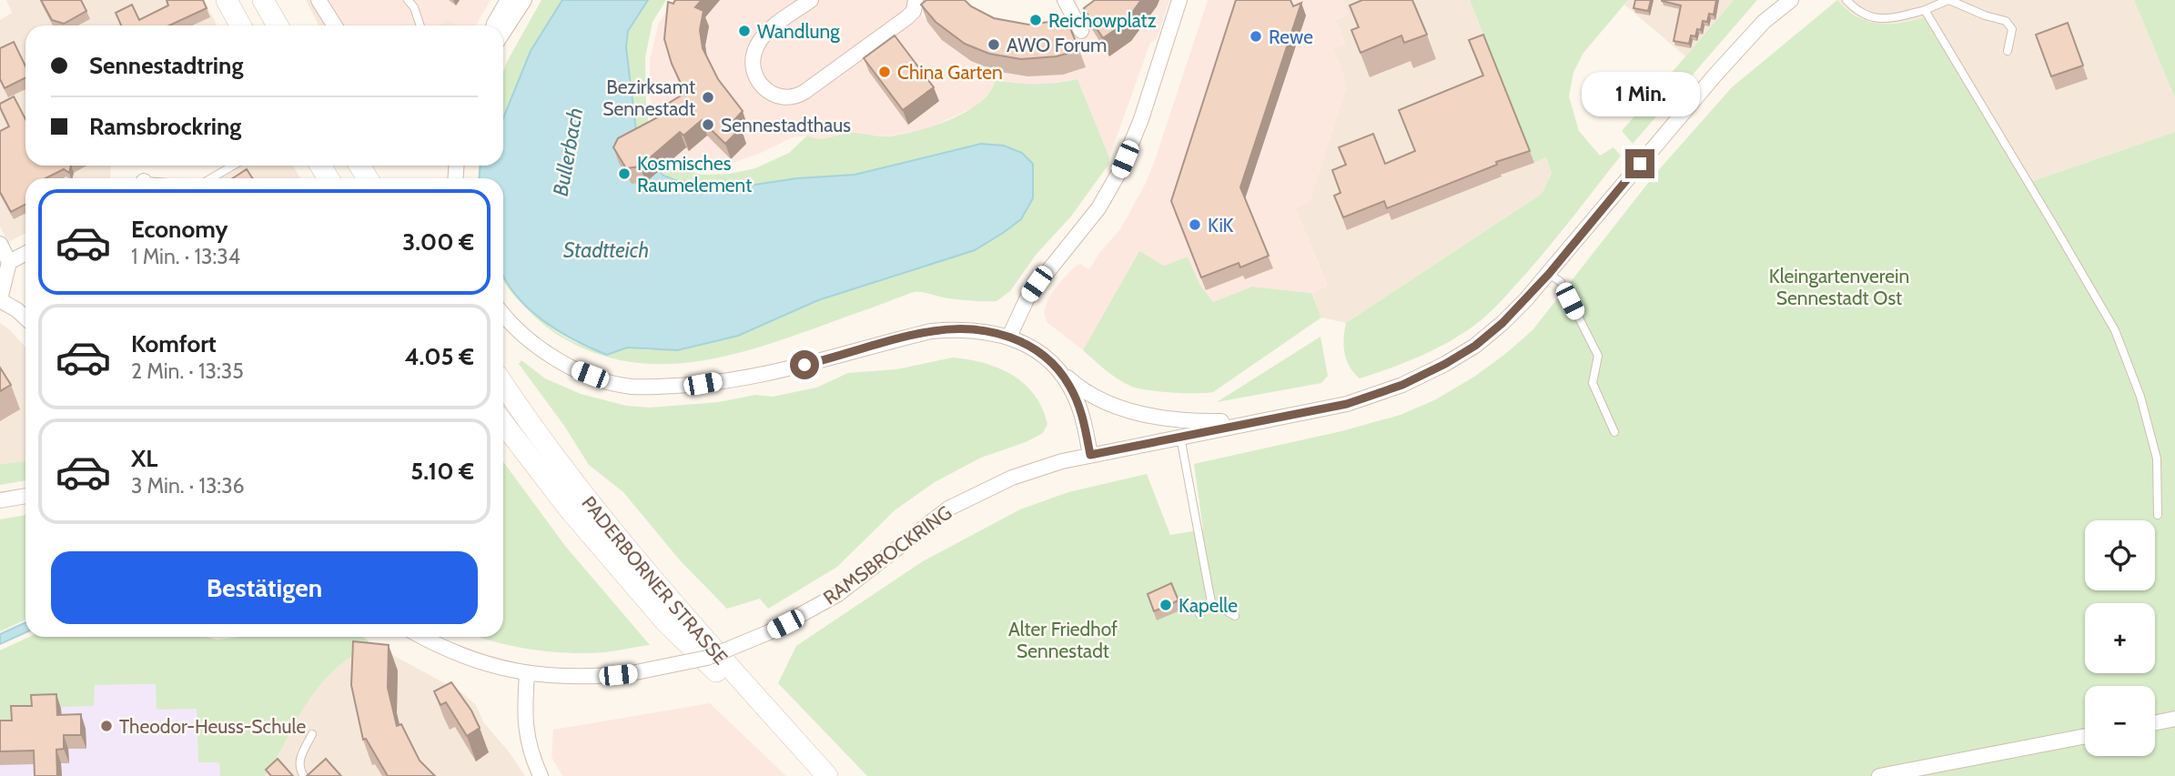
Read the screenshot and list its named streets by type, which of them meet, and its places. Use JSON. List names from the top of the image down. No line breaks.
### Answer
{"streets":{"main road":["PADERBORNER STRASSE"],"street":["RAMSBROCKRING"]},"water":["Bullerbach","Stadtteich"],"parks":["Kleingartenverein Sennestadt Ost","Alter Friedhof Sennestadt"],"places":["Reichowplatz","Wandlung","Rewe","AWO Forum","China Garten","Bezirksamt Sennestadt","Sennestadthaus","Kosmisches Raumelement","KiK","Kapelle","Theodor-Heuss-Schule"],"page":{"banner":["Sennestadtring","Ramsbrockring"],"bubble":"1 Min.","list":[{"name":"Economy","note":"1 Min. · 13:34","value":"3.00 €"},{"name":"Komfort","note":"2 Min. · 13:35","value":"4.05 €"},{"name":"XL","note":"3 Min. · 13:36","value":"5.10 €"}],"map_buttons":["+","−"],"buttons":"Bestätigen"}}
